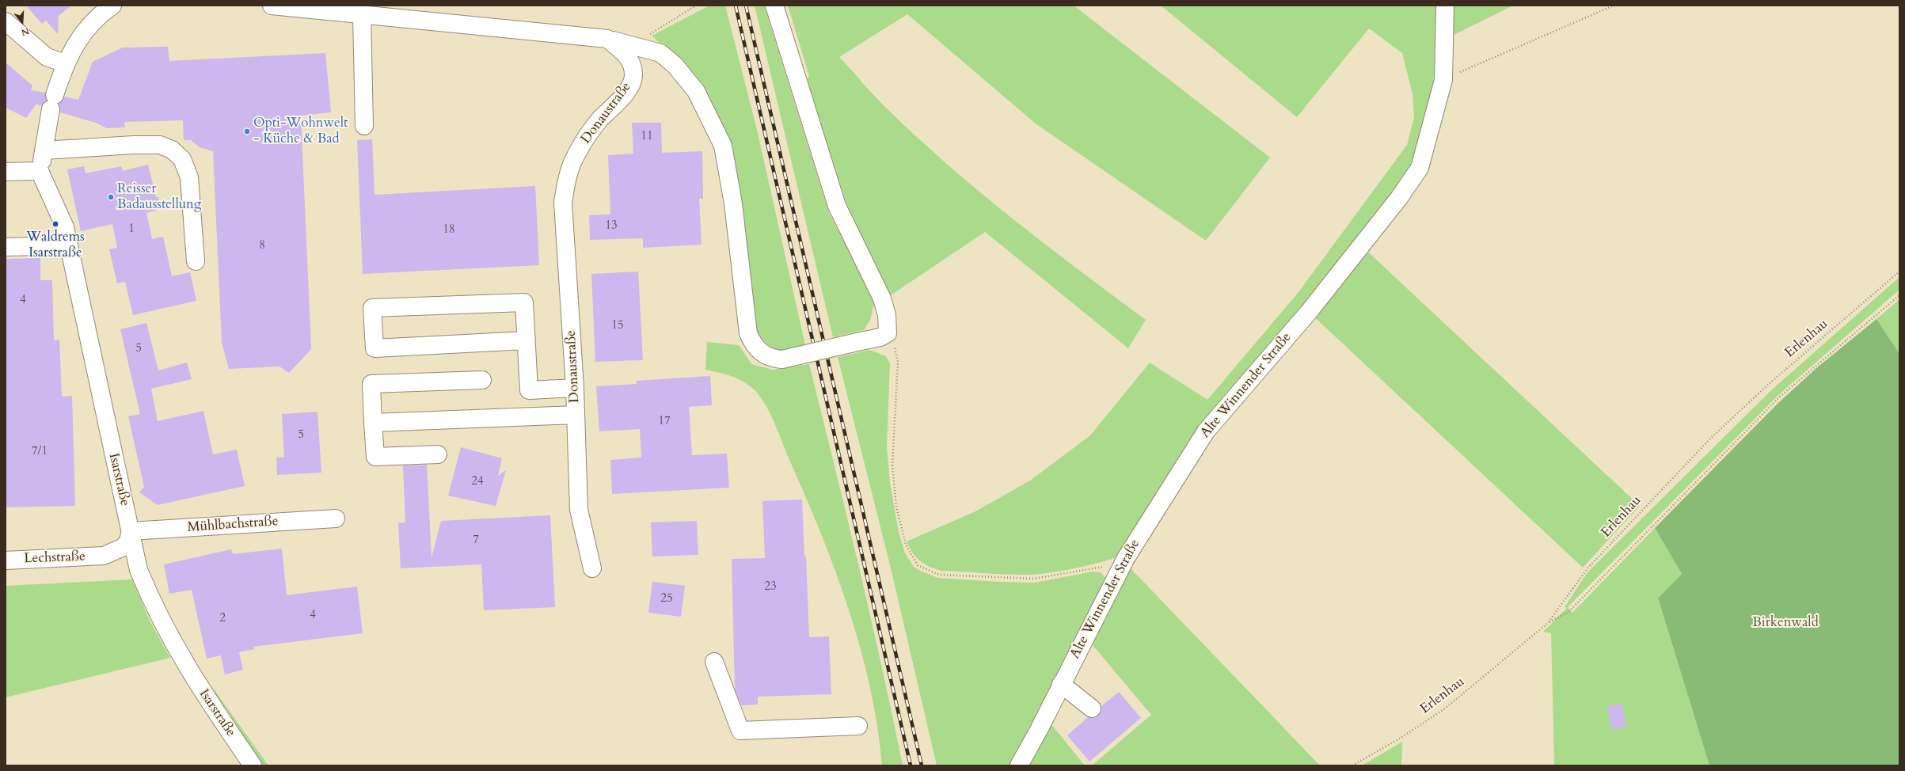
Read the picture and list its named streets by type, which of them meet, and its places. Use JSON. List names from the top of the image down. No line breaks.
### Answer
{"streets":{"street":["Donaustraße","Alte Winnender Straße","Isarstraße","Mühlbachstraße","Lechstraße"],"path":["Erlenhau"]},"crossings":[["Isarstraße","Mühlbachstraße"],["Isarstraße","Lechstraße"],["Mühlbachstraße","Lechstraße"]],"parks":["Birkenwald"],"places":["Opti-Wohnwelt - Küche & Bad","Reisser Badausstellung","Waldrems Isarstraße"],"house_numbers":["11","13","1","18","8","4","15","5","17","5","7/1","24","7","23","25","4","2"],"north":"bottom"}
